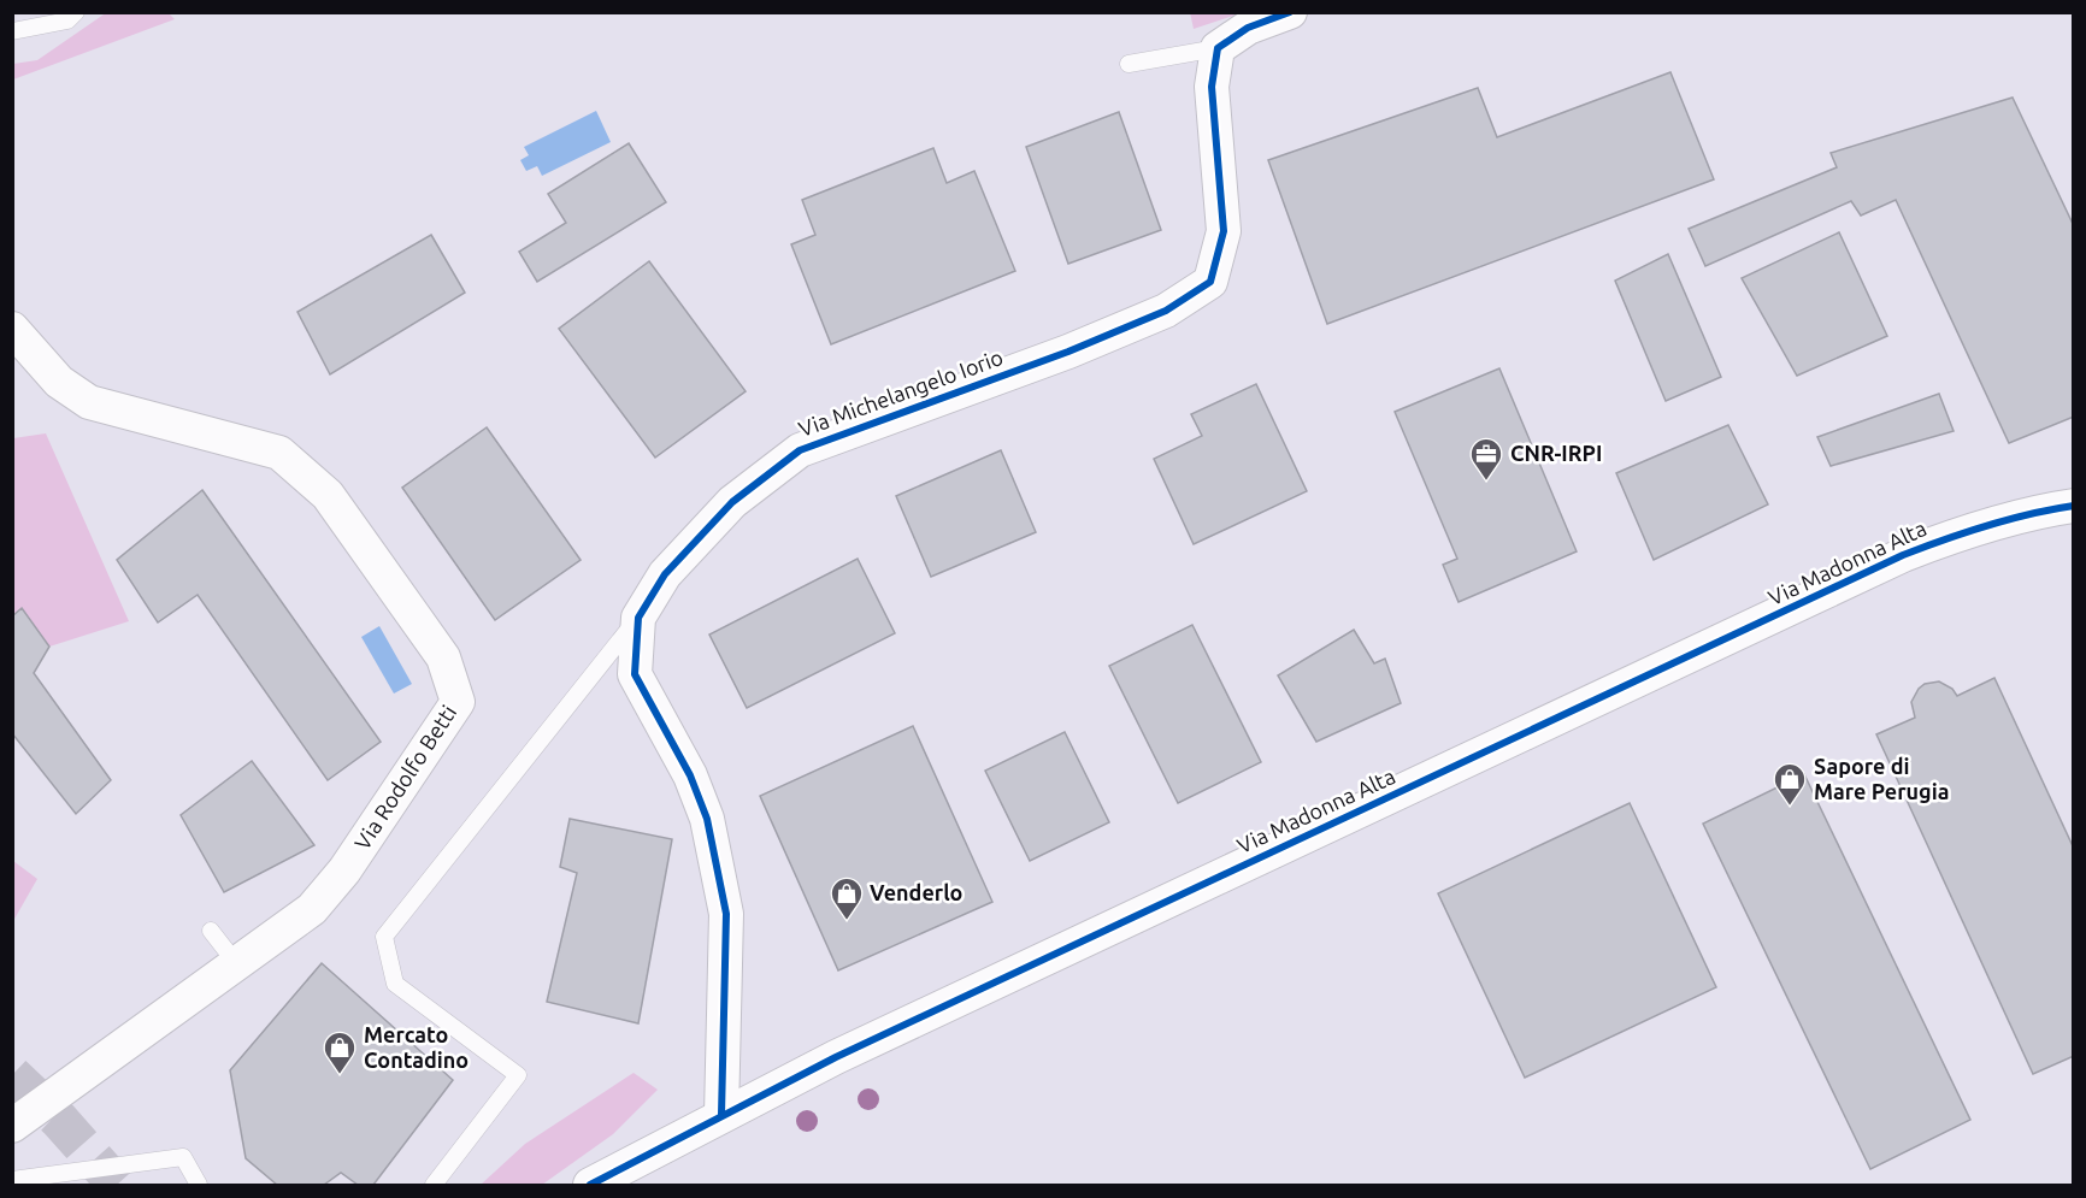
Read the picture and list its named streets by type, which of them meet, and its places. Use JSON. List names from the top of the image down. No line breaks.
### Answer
{"streets":{"street":["Via Michelangelo Iorio","Via Madonna Alta","Via Rodolfo Betti"]},"crossings":[["Via Michelangelo Iorio","Via Madonna Alta"]],"places":{"office":["CNR-IRPI"],"shop":["Sapore di Mare Perugia","Venderlo","Mercato Contadino"]}}
